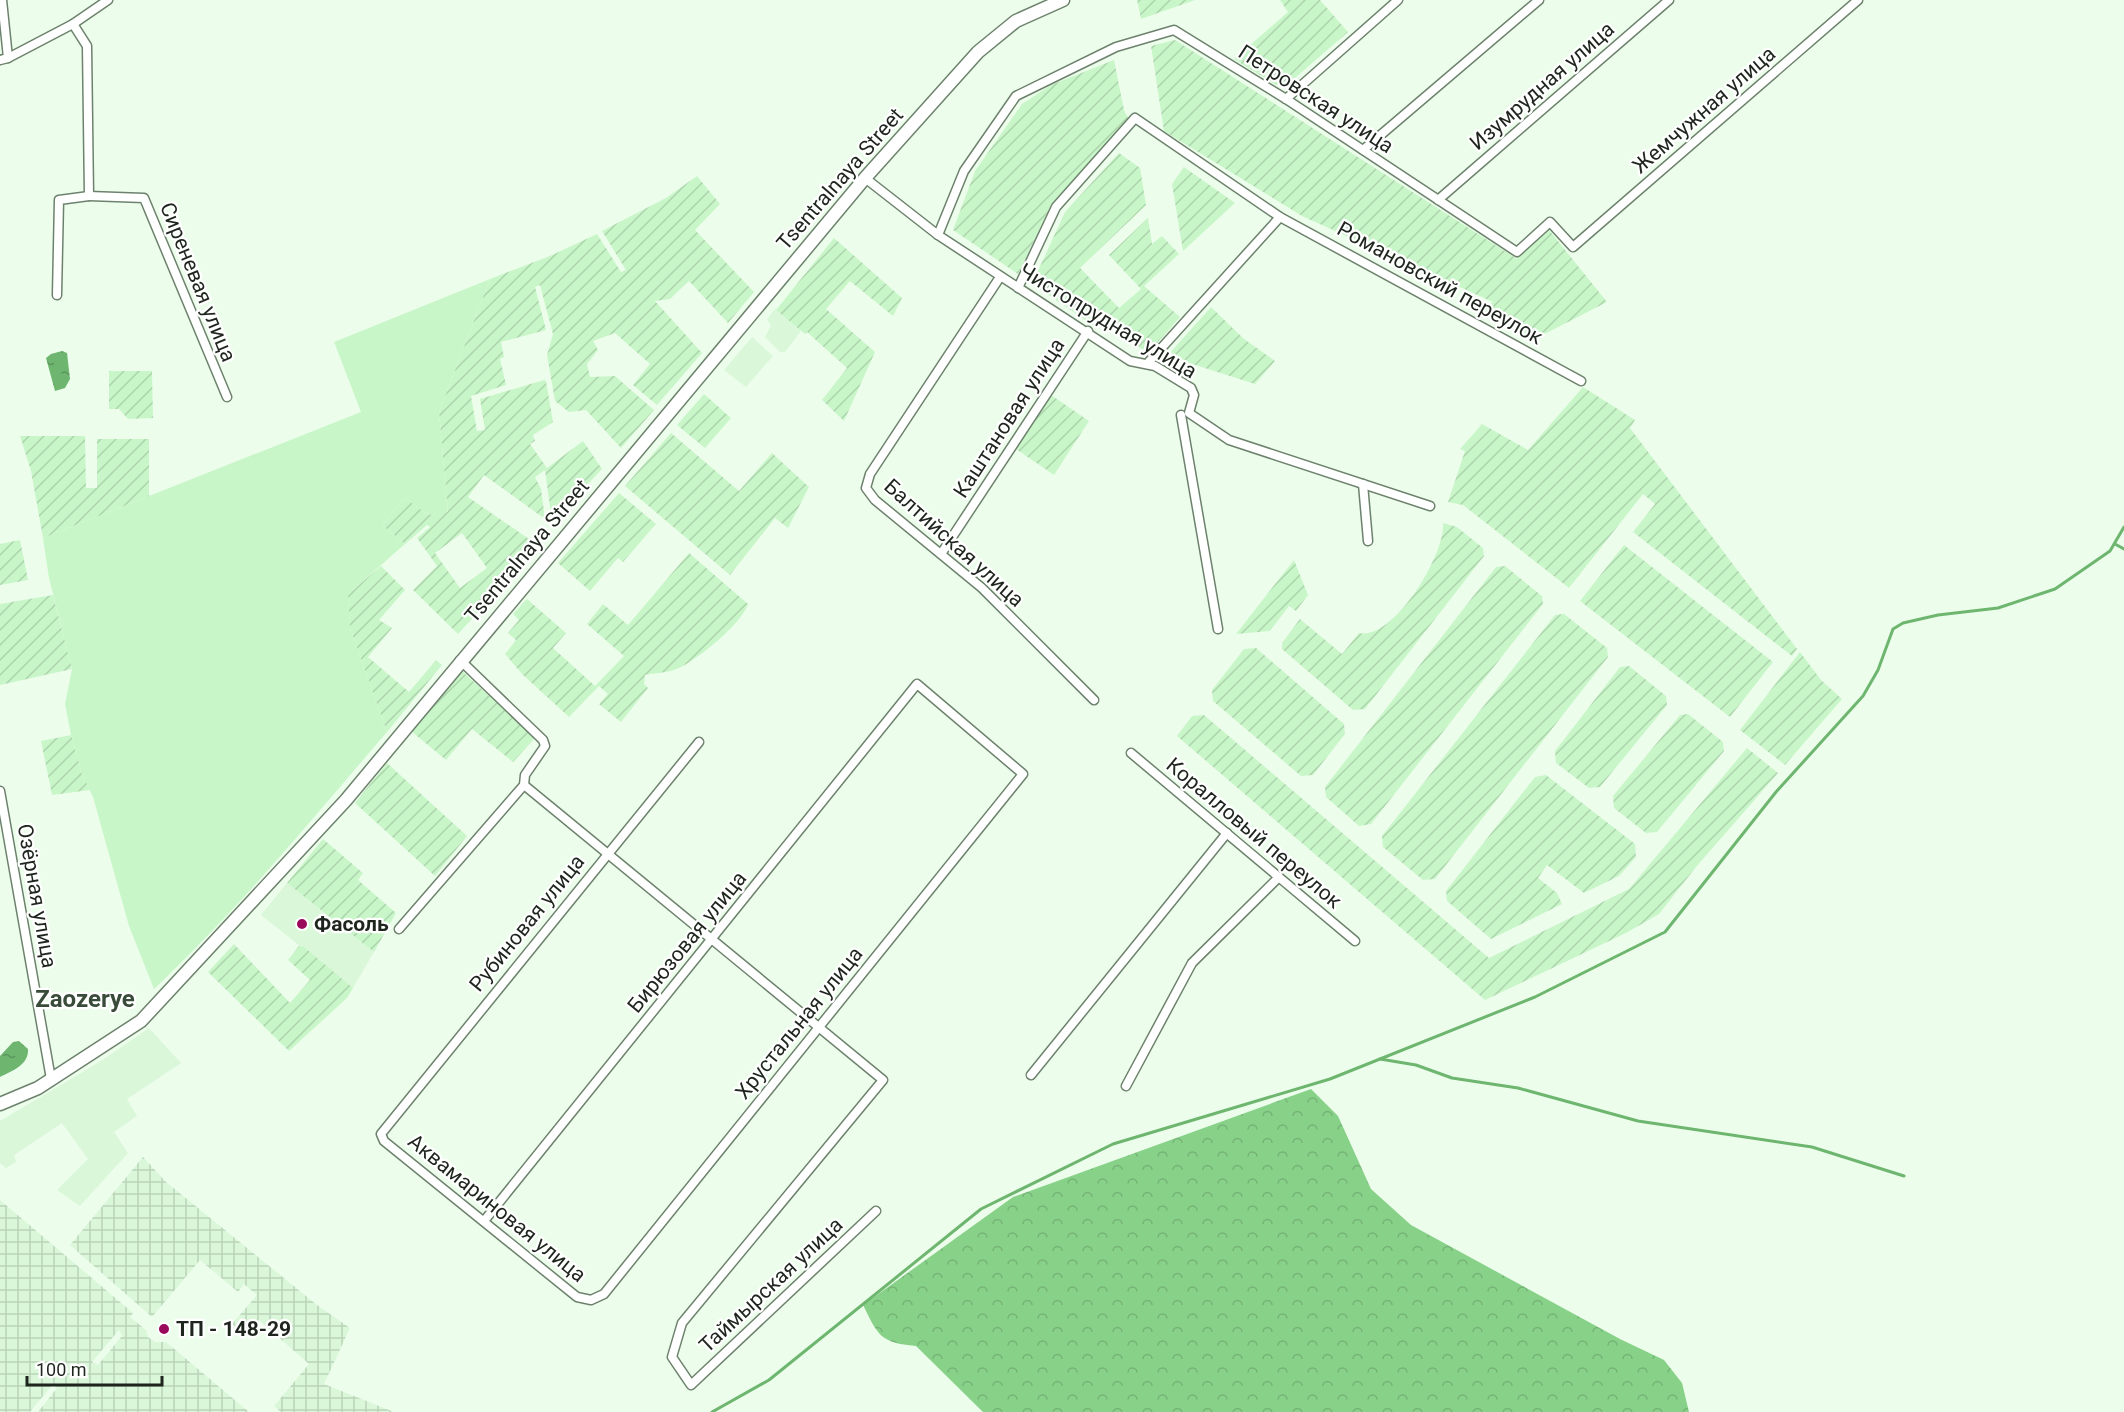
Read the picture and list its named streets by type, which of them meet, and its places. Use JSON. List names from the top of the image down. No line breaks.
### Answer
{"streets":{"main road":["Tsentralnaya Street"],"street":["Изумрудная улица","Петровская улица","Жемчужная улица","Сиреневая улица","Романовский переулок","Чистопрудная улица","Каштановая улица","Балтийская улица","Коралловый переулок","Озёрная улица","Рубиновая улица","Бирюзовая улица","Хрустальная улица","Аквамариновая улица","Таймырская улица"]},"crossings":[["Изумрудная улица","Петровская улица"],["Петровская улица","Жемчужная улица"],["Петровская улица","Чистопрудная улица"],["Tsentralnaya Street","Чистопрудная улица"],["Tsentralnaya Street","Озёрная улица"],["Чистопрудная улица","Каштановая улица"],["Чистопрудная улица","Балтийская улица"],["Каштановая улица","Балтийская улица"],["Рубиновая улица","Аквамариновая улица"],["Бирюзовая улица","Хрустальная улица"],["Бирюзовая улица","Аквамариновая улица"],["Хрустальная улица","Аквамариновая улица"],["Хрустальная улица","Таймырская улица"]],"districts":["Zaozerye"],"places":["Фасоль","ТП - 148-29"],"scale_bar":"100 m"}
